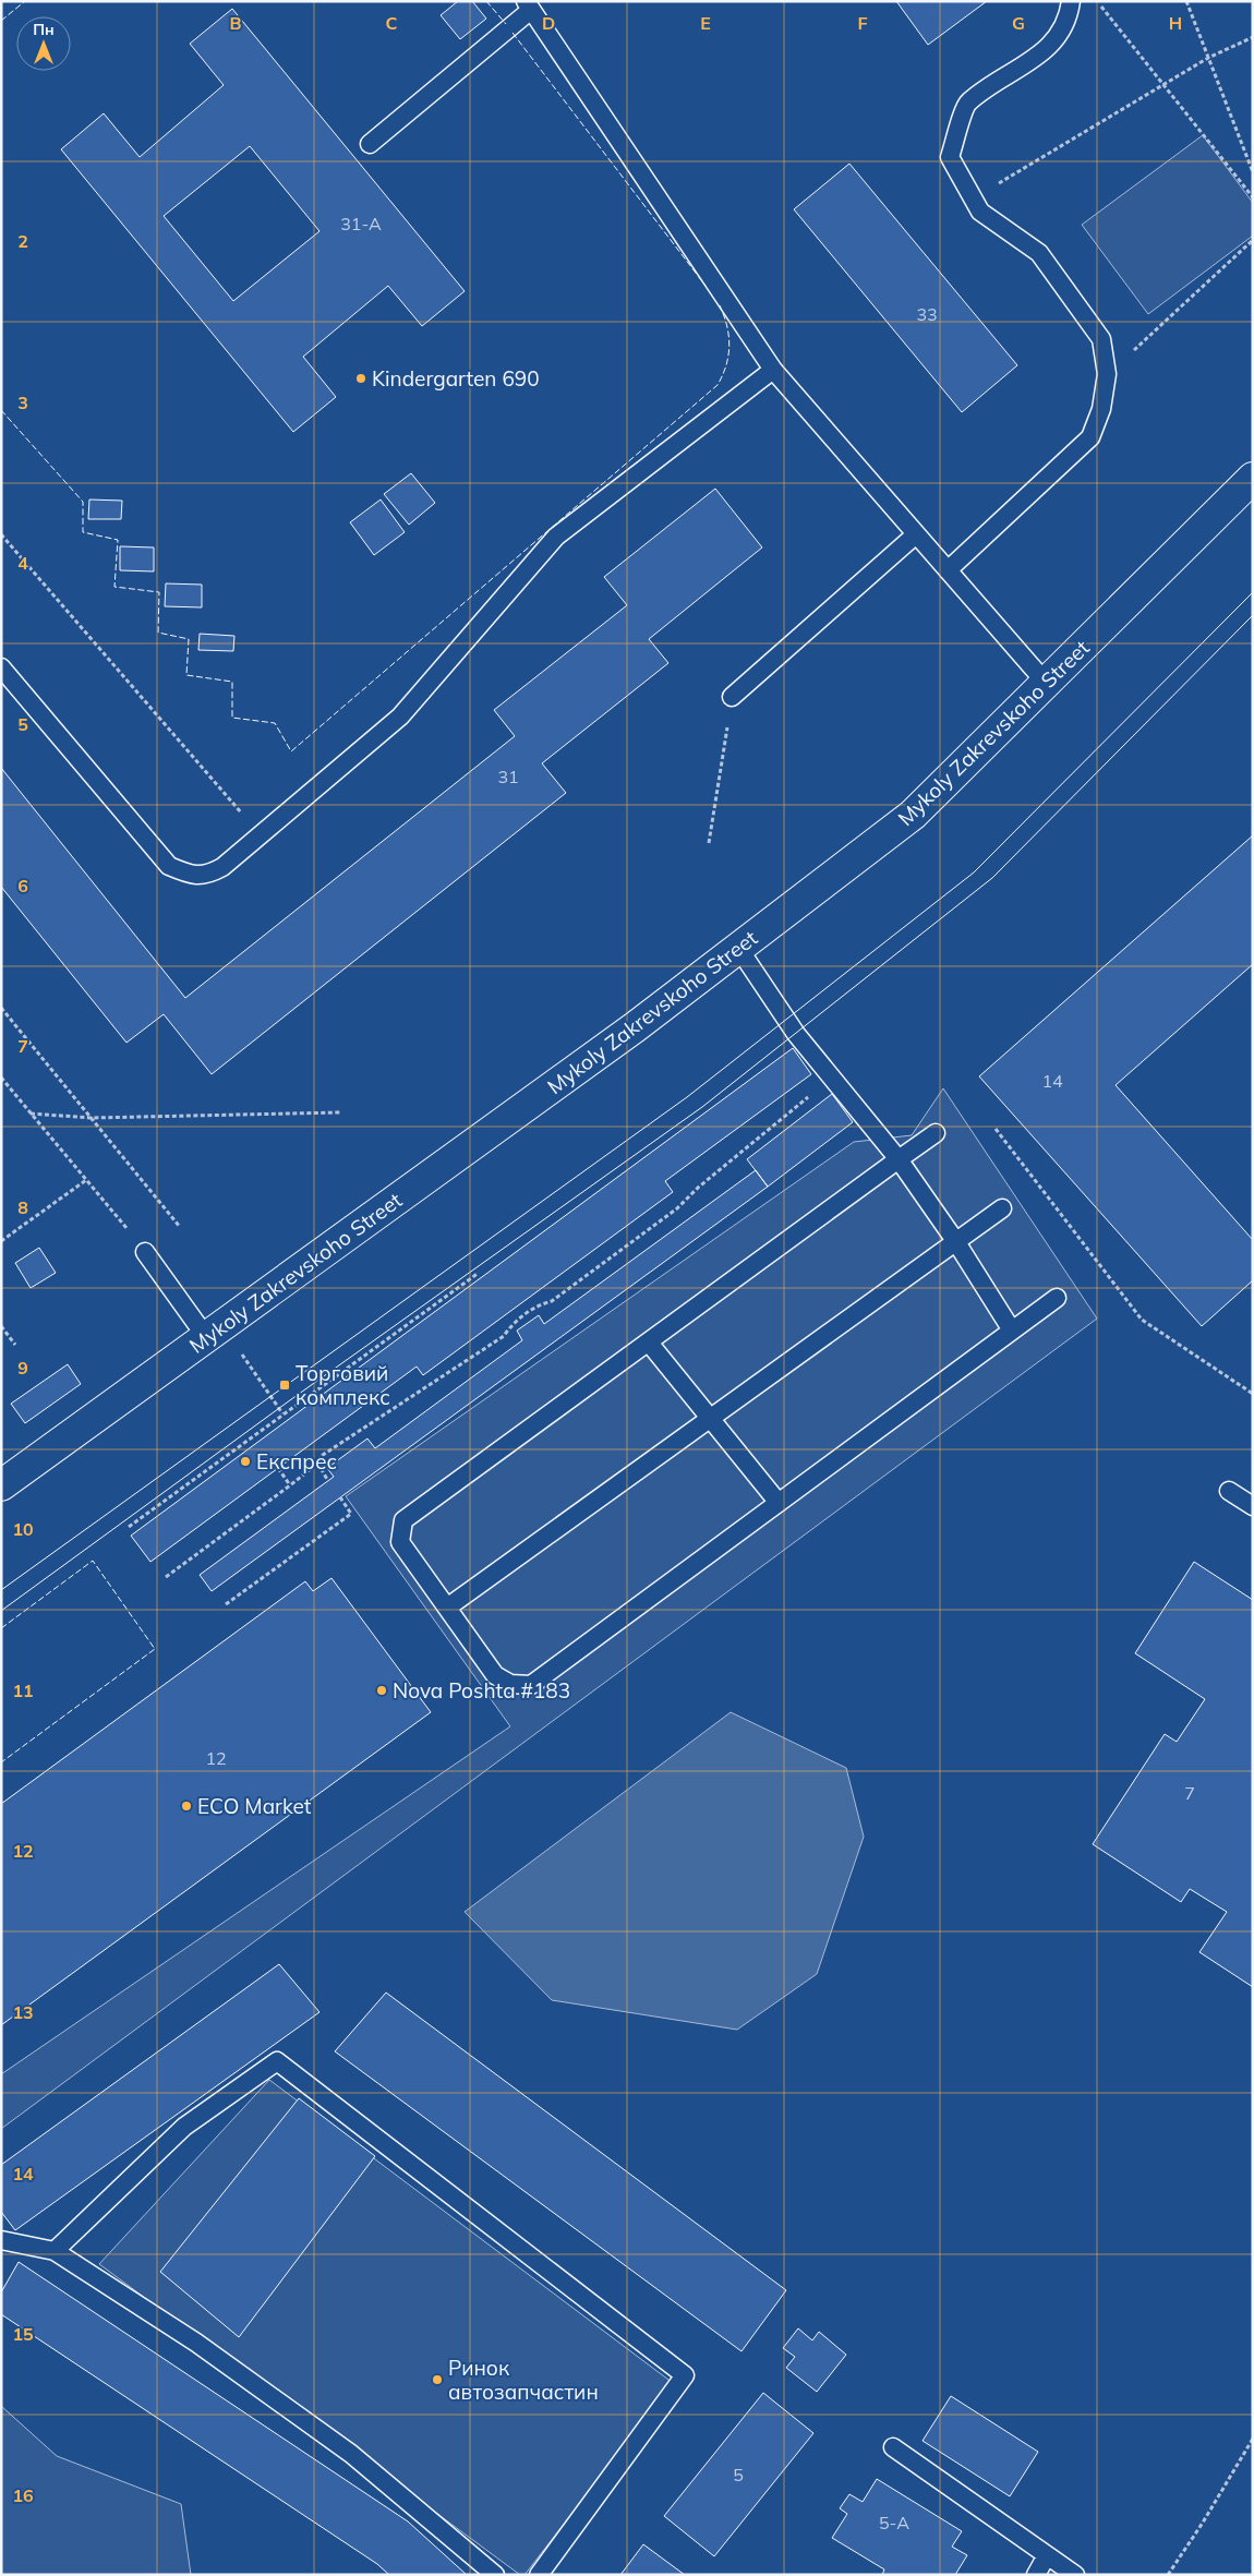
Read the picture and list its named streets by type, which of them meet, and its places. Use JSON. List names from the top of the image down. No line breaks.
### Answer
{"streets":{"street":["Mykoly Zakrevskoho Street"]},"places":{"other":["Kindergarten 690","Експрес","Nova Poshta #183","ECO Market","Ринок автозапчастин"],"transit":["Торговий комплекс"]},"house_numbers":["31-А","33","31","14","12","7","5","5-А"],"north":"top","grid":{"columns":["B","C","D","E","F","G","H"],"rows":["2","3","4","5","6","7","8","9","10","11","12","13","14","15","16"]}}
